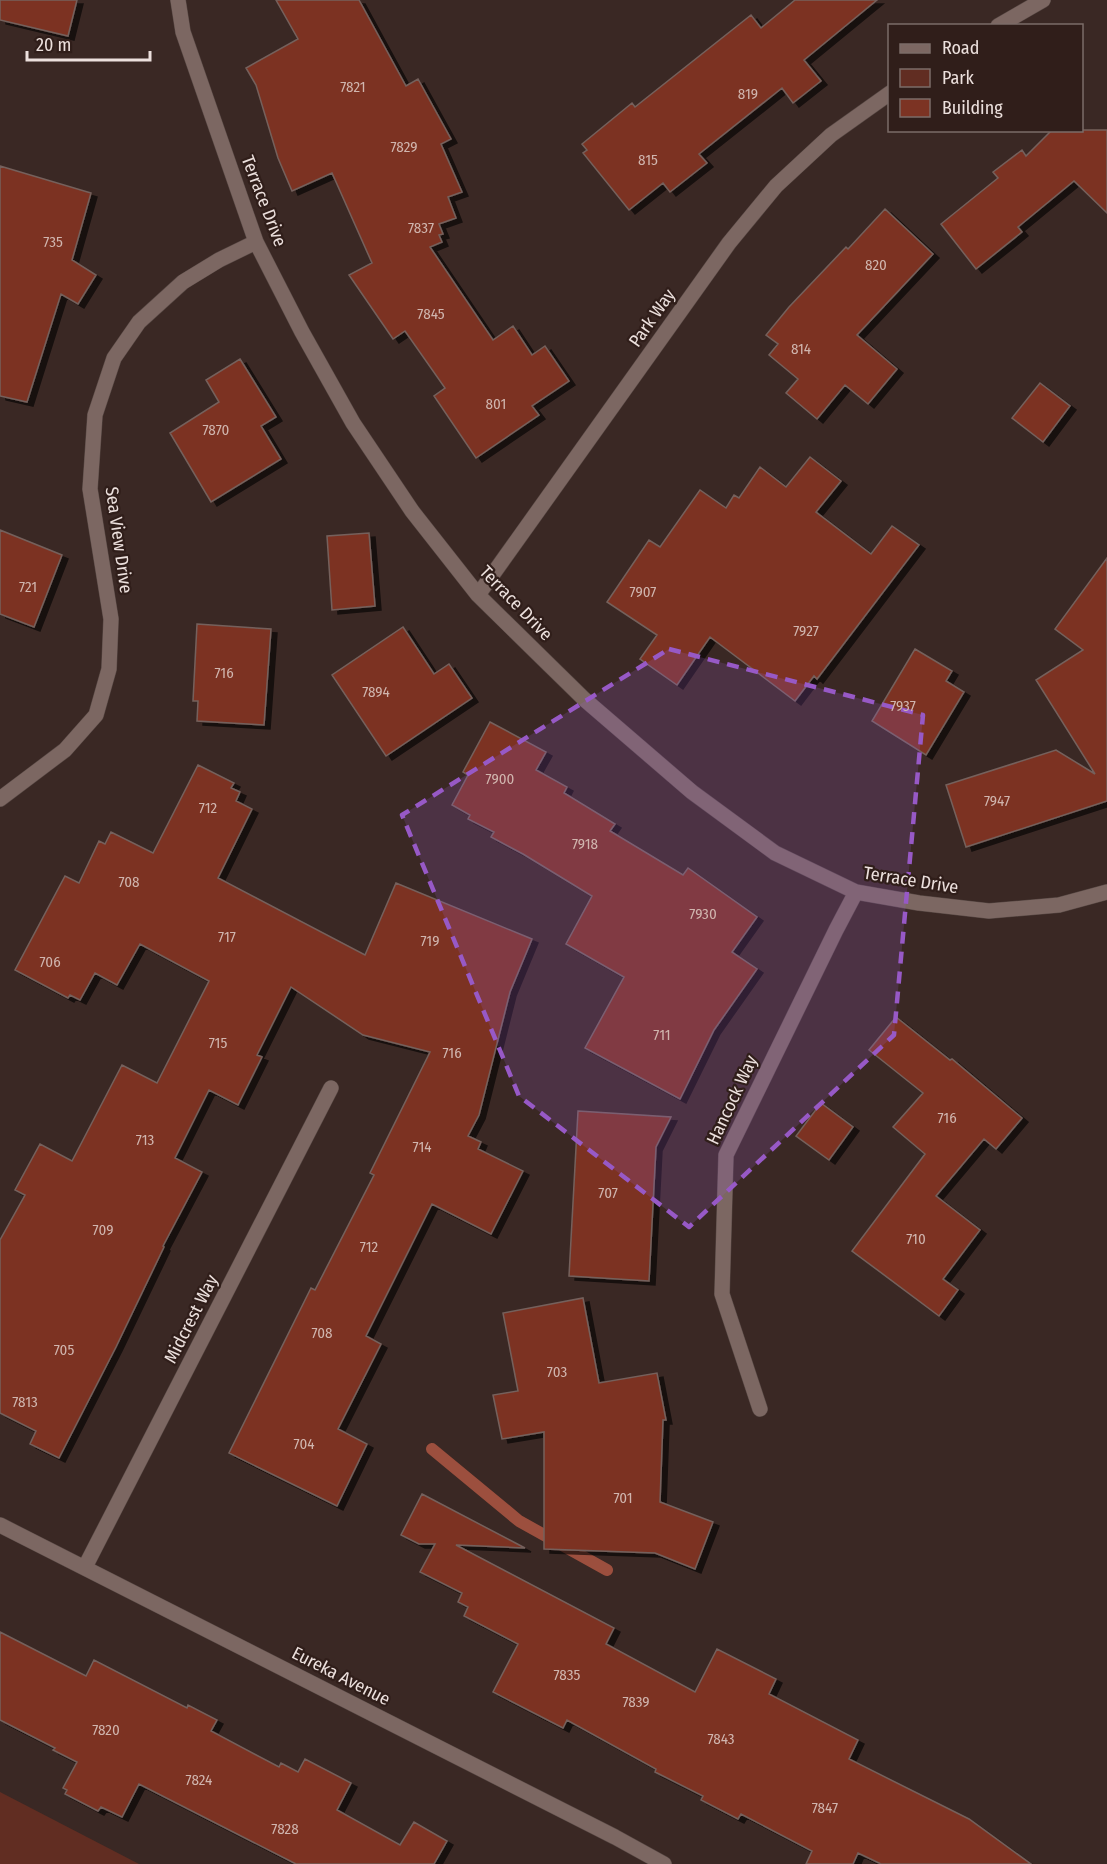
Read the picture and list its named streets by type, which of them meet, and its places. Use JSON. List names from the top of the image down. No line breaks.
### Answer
{"streets":{"street":["Terrace Drive","Park Way","Sea View Drive","Hancock Way","Midcrest Way","Eureka Avenue"]},"crossings":[["Terrace Drive","Park Way"],["Terrace Drive","Sea View Drive"],["Terrace Drive","Hancock Way"],["Midcrest Way","Eureka Avenue"]],"house_numbers":["7821","819","7829","815","7837","735","820","7845","814","801","7870","721","7907","7927","716","7894","7937","7900","7947","712","7918","708","7930","717","719","706","711","715","716","716","713","714","707","709","710","712","708","705","703","7813","704","701","7835","7839","7820","7843","7824","7847","7828"],"legend":["Road","Park","Building"],"scale_bar":"20 m"}
